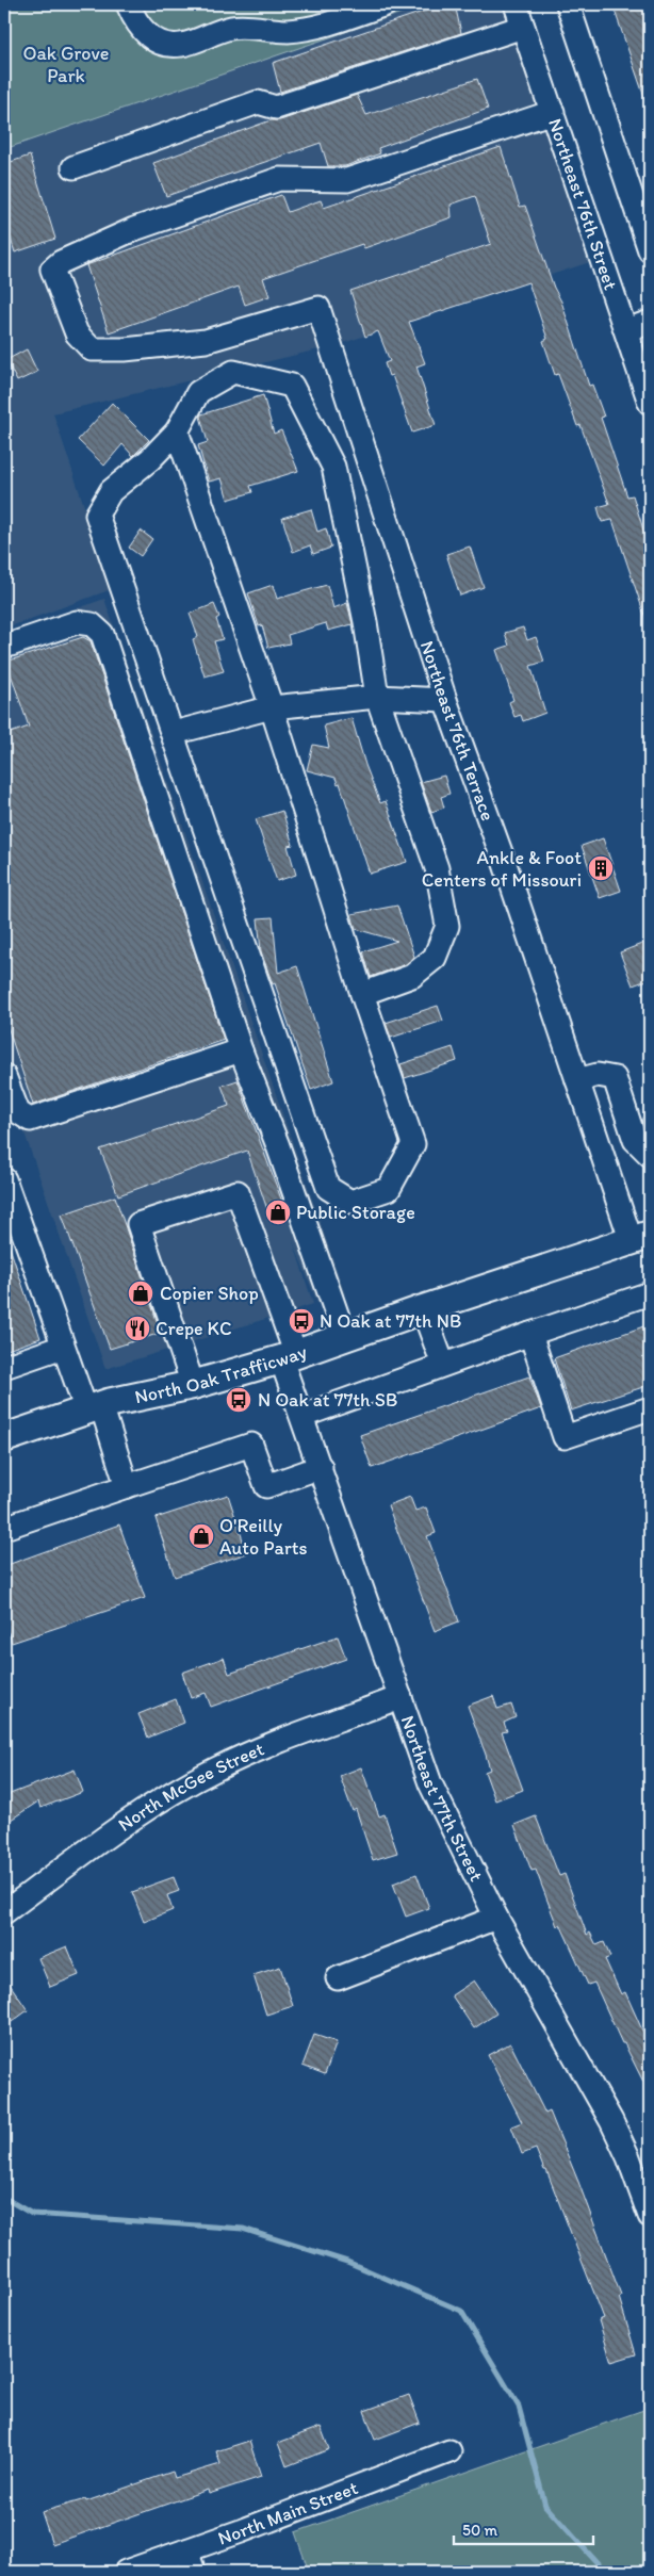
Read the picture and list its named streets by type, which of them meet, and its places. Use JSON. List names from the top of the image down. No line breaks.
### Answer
{"streets":{"main road":["North Oak Trafficway"],"street":["Northeast 76th Street","Northeast 76th Terrace","North McGee Street","Northeast 77th Street","North Main Street"]},"crossings":[["Northeast 76th Street","Northeast 76th Terrace"],["Northeast 76th Terrace","North Oak Trafficway"],["North Oak Trafficway","Northeast 77th Street"],["North McGee Street","Northeast 77th Street"]],"parks":["Oak Grove Park"],"places":{"building":["Ankle & Foot Centers of Missouri"],"shop":["Public Storage","Copier Shop","O'Reilly Auto Parts"],"bus stop":["N Oak at 77th NB","N Oak at 77th SB"],"restaurant":["Crepe KC"]},"scale_bar":"50 m"}
